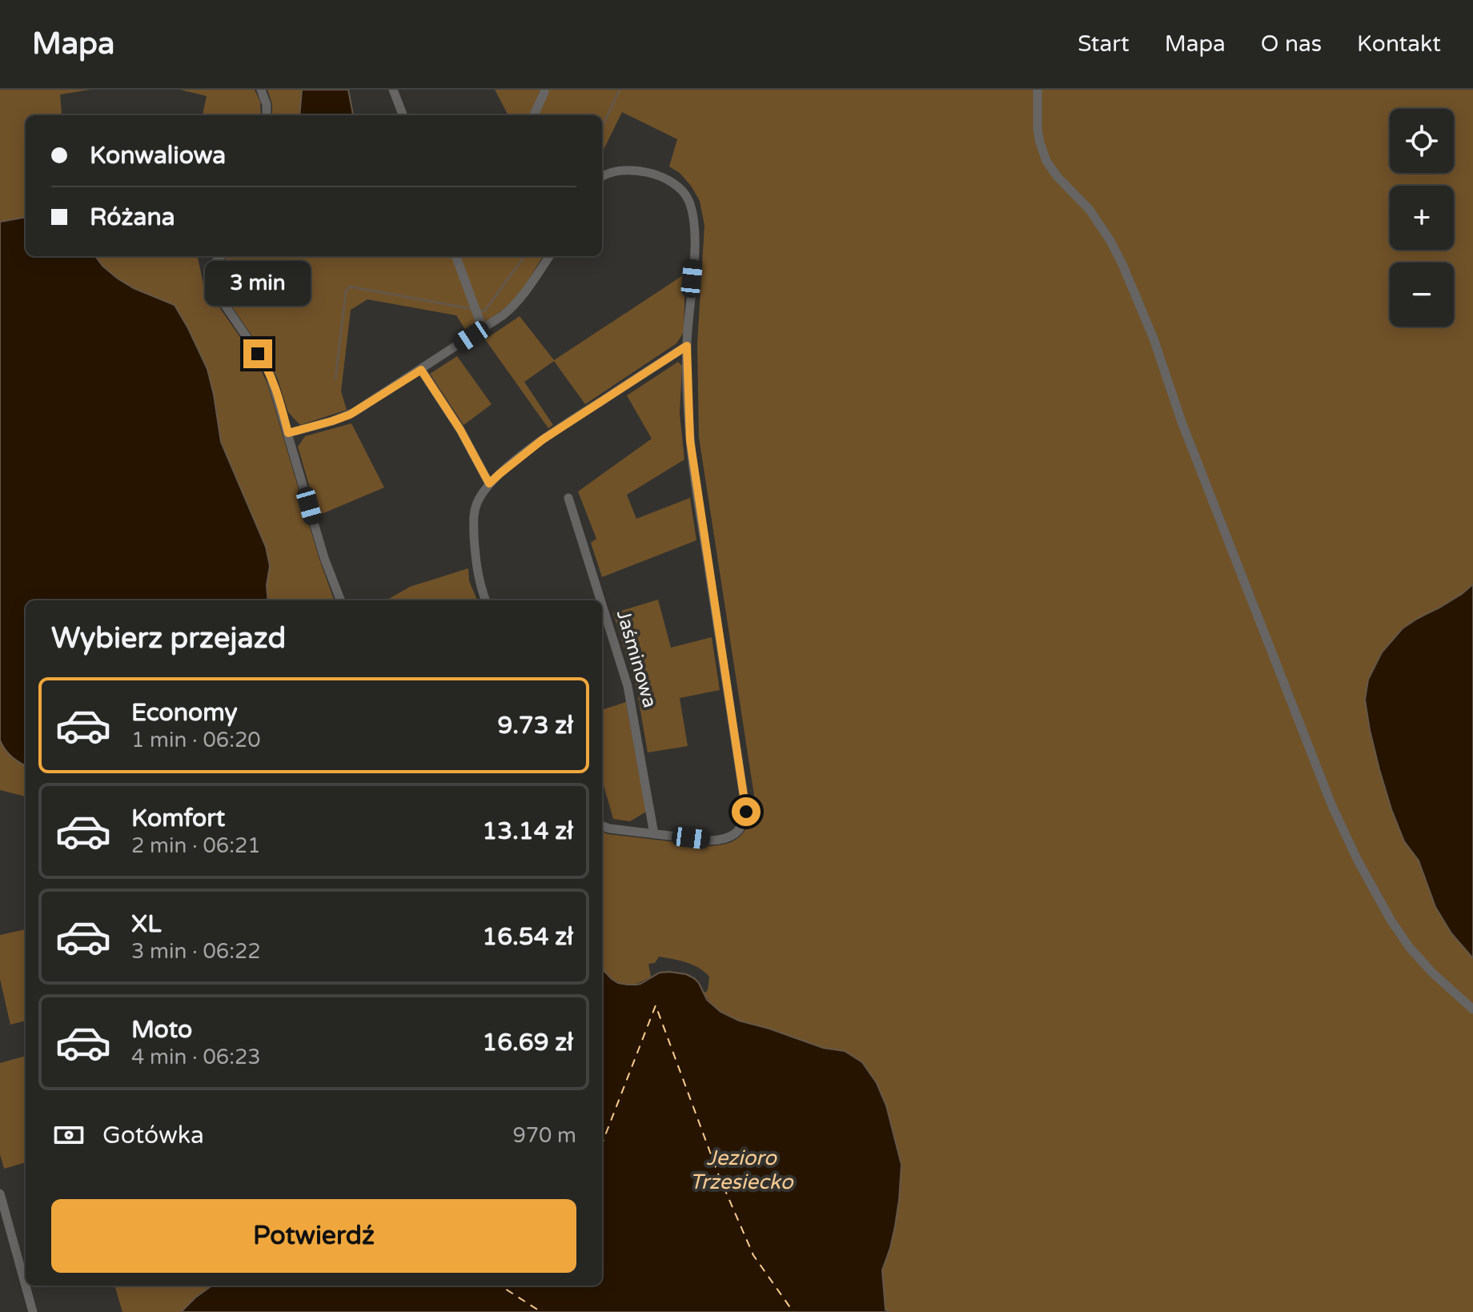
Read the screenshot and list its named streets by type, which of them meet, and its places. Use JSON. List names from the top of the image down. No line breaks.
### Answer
{"streets":{"street":["Jaśminowa"]},"water":["Jezioro Trzesiecko"],"page":{"header":"Mapa","nav":["Start","Mapa","O nas","Kontakt"],"map_buttons":["+","−"],"banner":["Konwaliowa","Różana"],"bubble":"3 min","heading":"Wybierz przejazd","list":[{"name":"Economy","note":"1 min · 06:20","value":"9.73 zł"},{"name":"Komfort","note":"2 min · 06:21","value":"13.14 zł"},{"name":"XL","note":"3 min · 06:22","value":"16.54 zł"},{"name":"Moto","note":"4 min · 06:23","value":"16.69 zł"}],"pay":["Gotówka","970 m"],"buttons":"Potwierdź"}}
